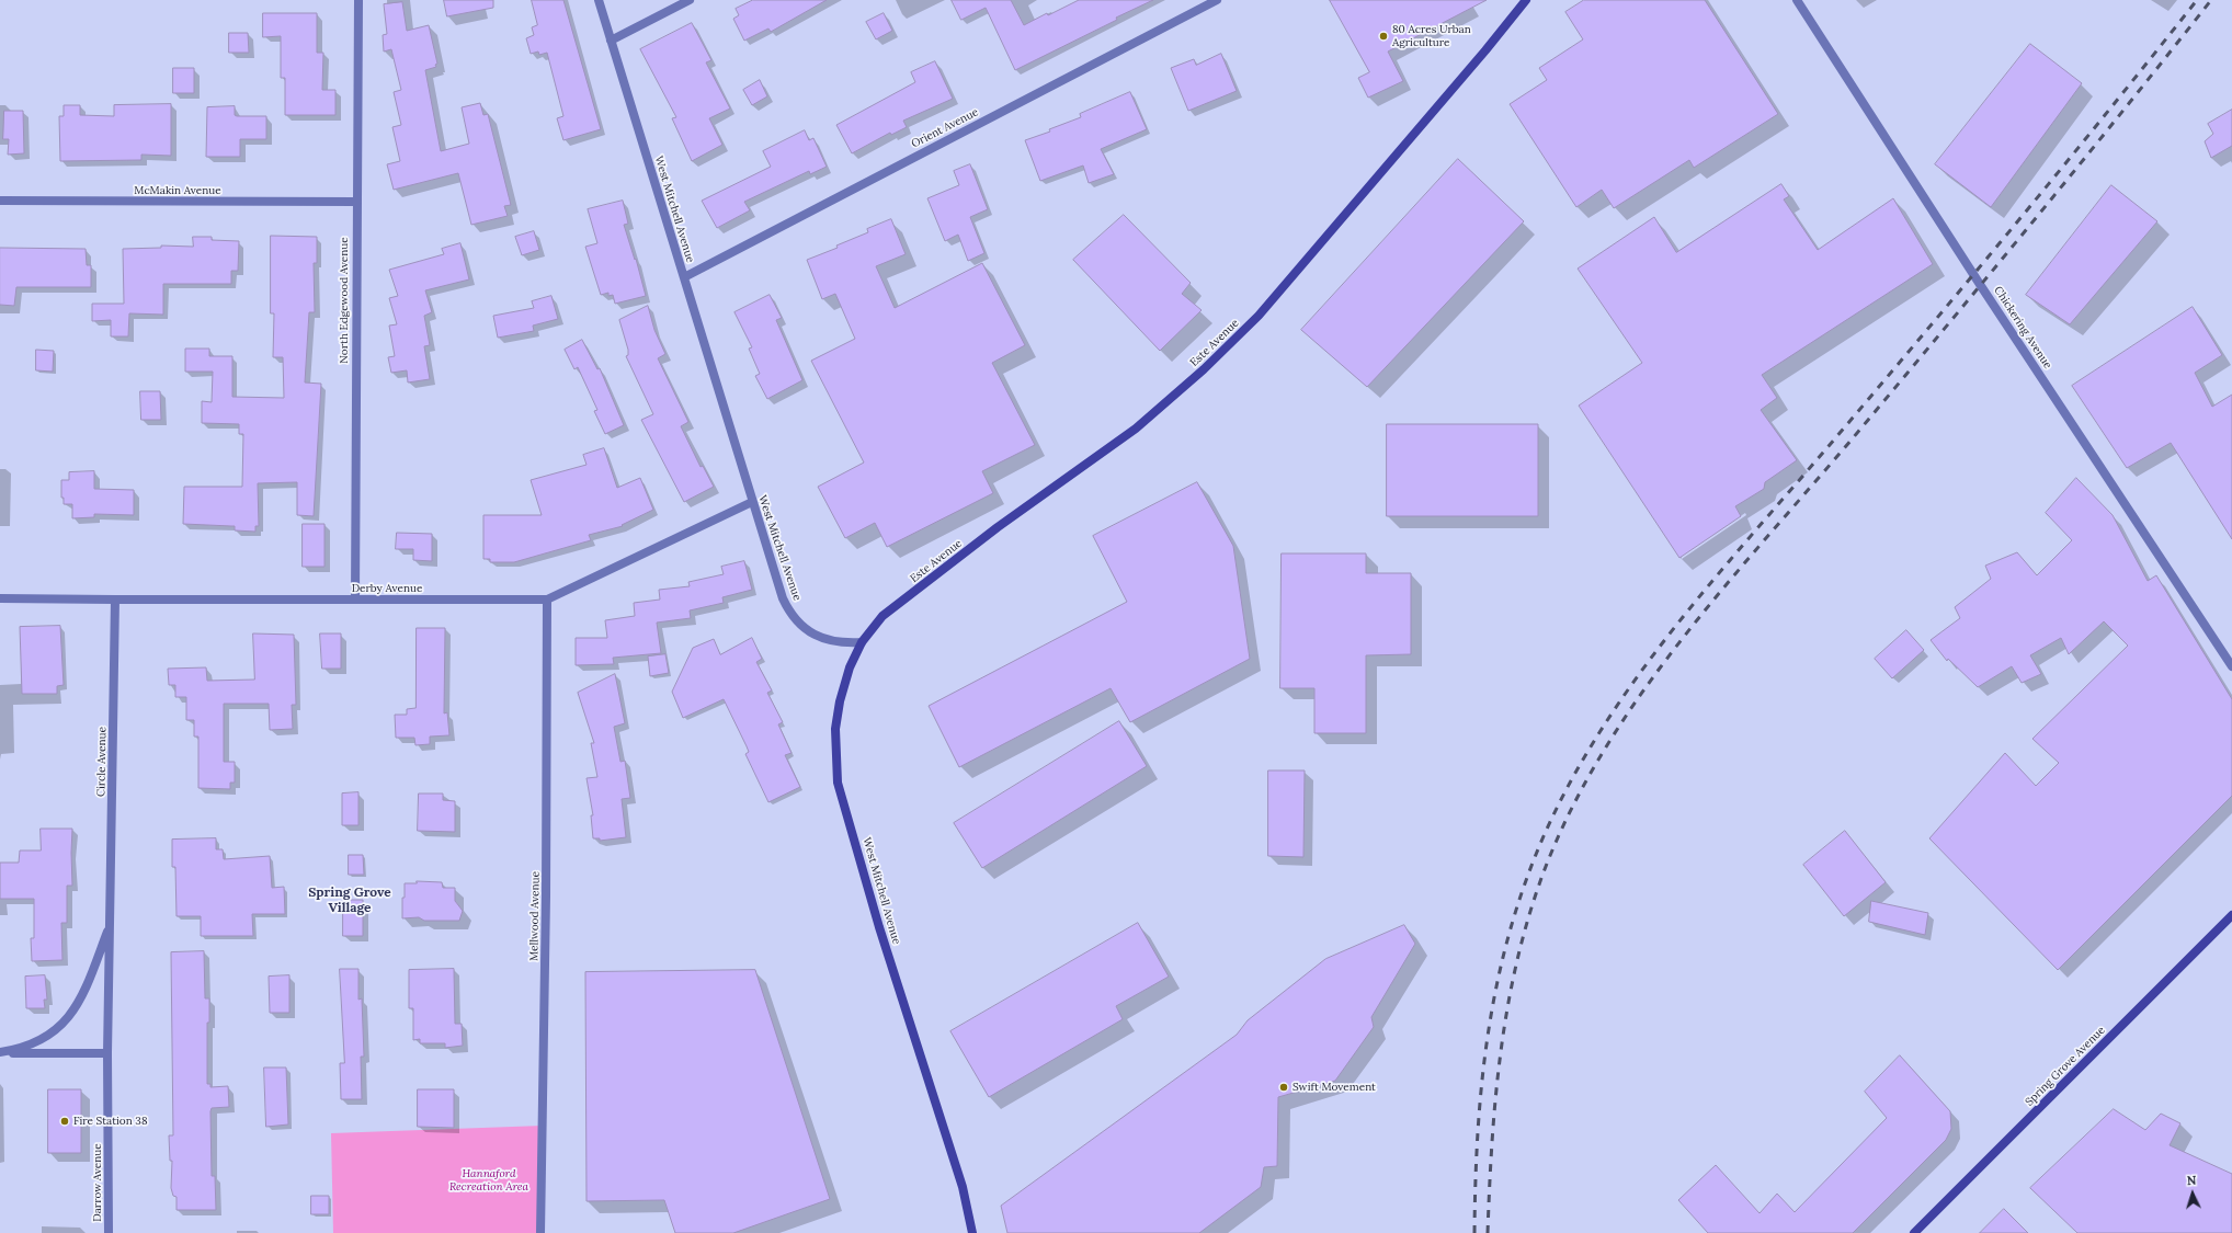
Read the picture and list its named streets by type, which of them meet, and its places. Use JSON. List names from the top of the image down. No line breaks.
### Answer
{"streets":{"street":["Orient Avenue","McMakin Avenue","West Mitchell Avenue","North Edgewood Avenue","Chickering Avenue","Este Avenue","Derby Avenue","Circle Avenue","Mellwood Avenue","Spring Grove Avenue","Darrow Avenue"]},"crossings":[["Orient Avenue","West Mitchell Avenue"],["McMakin Avenue","North Edgewood Avenue"],["West Mitchell Avenue","Este Avenue"],["West Mitchell Avenue","Derby Avenue"],["North Edgewood Avenue","Derby Avenue"],["Derby Avenue","Circle Avenue"],["Derby Avenue","Mellwood Avenue"],["Circle Avenue","Darrow Avenue"]],"districts":["Spring Grove Village"],"parks":["Hannaford Recreation Area"],"places":["80 Acres Urban Agriculture","Swift Movement","Fire Station 38"],"north":"top"}
